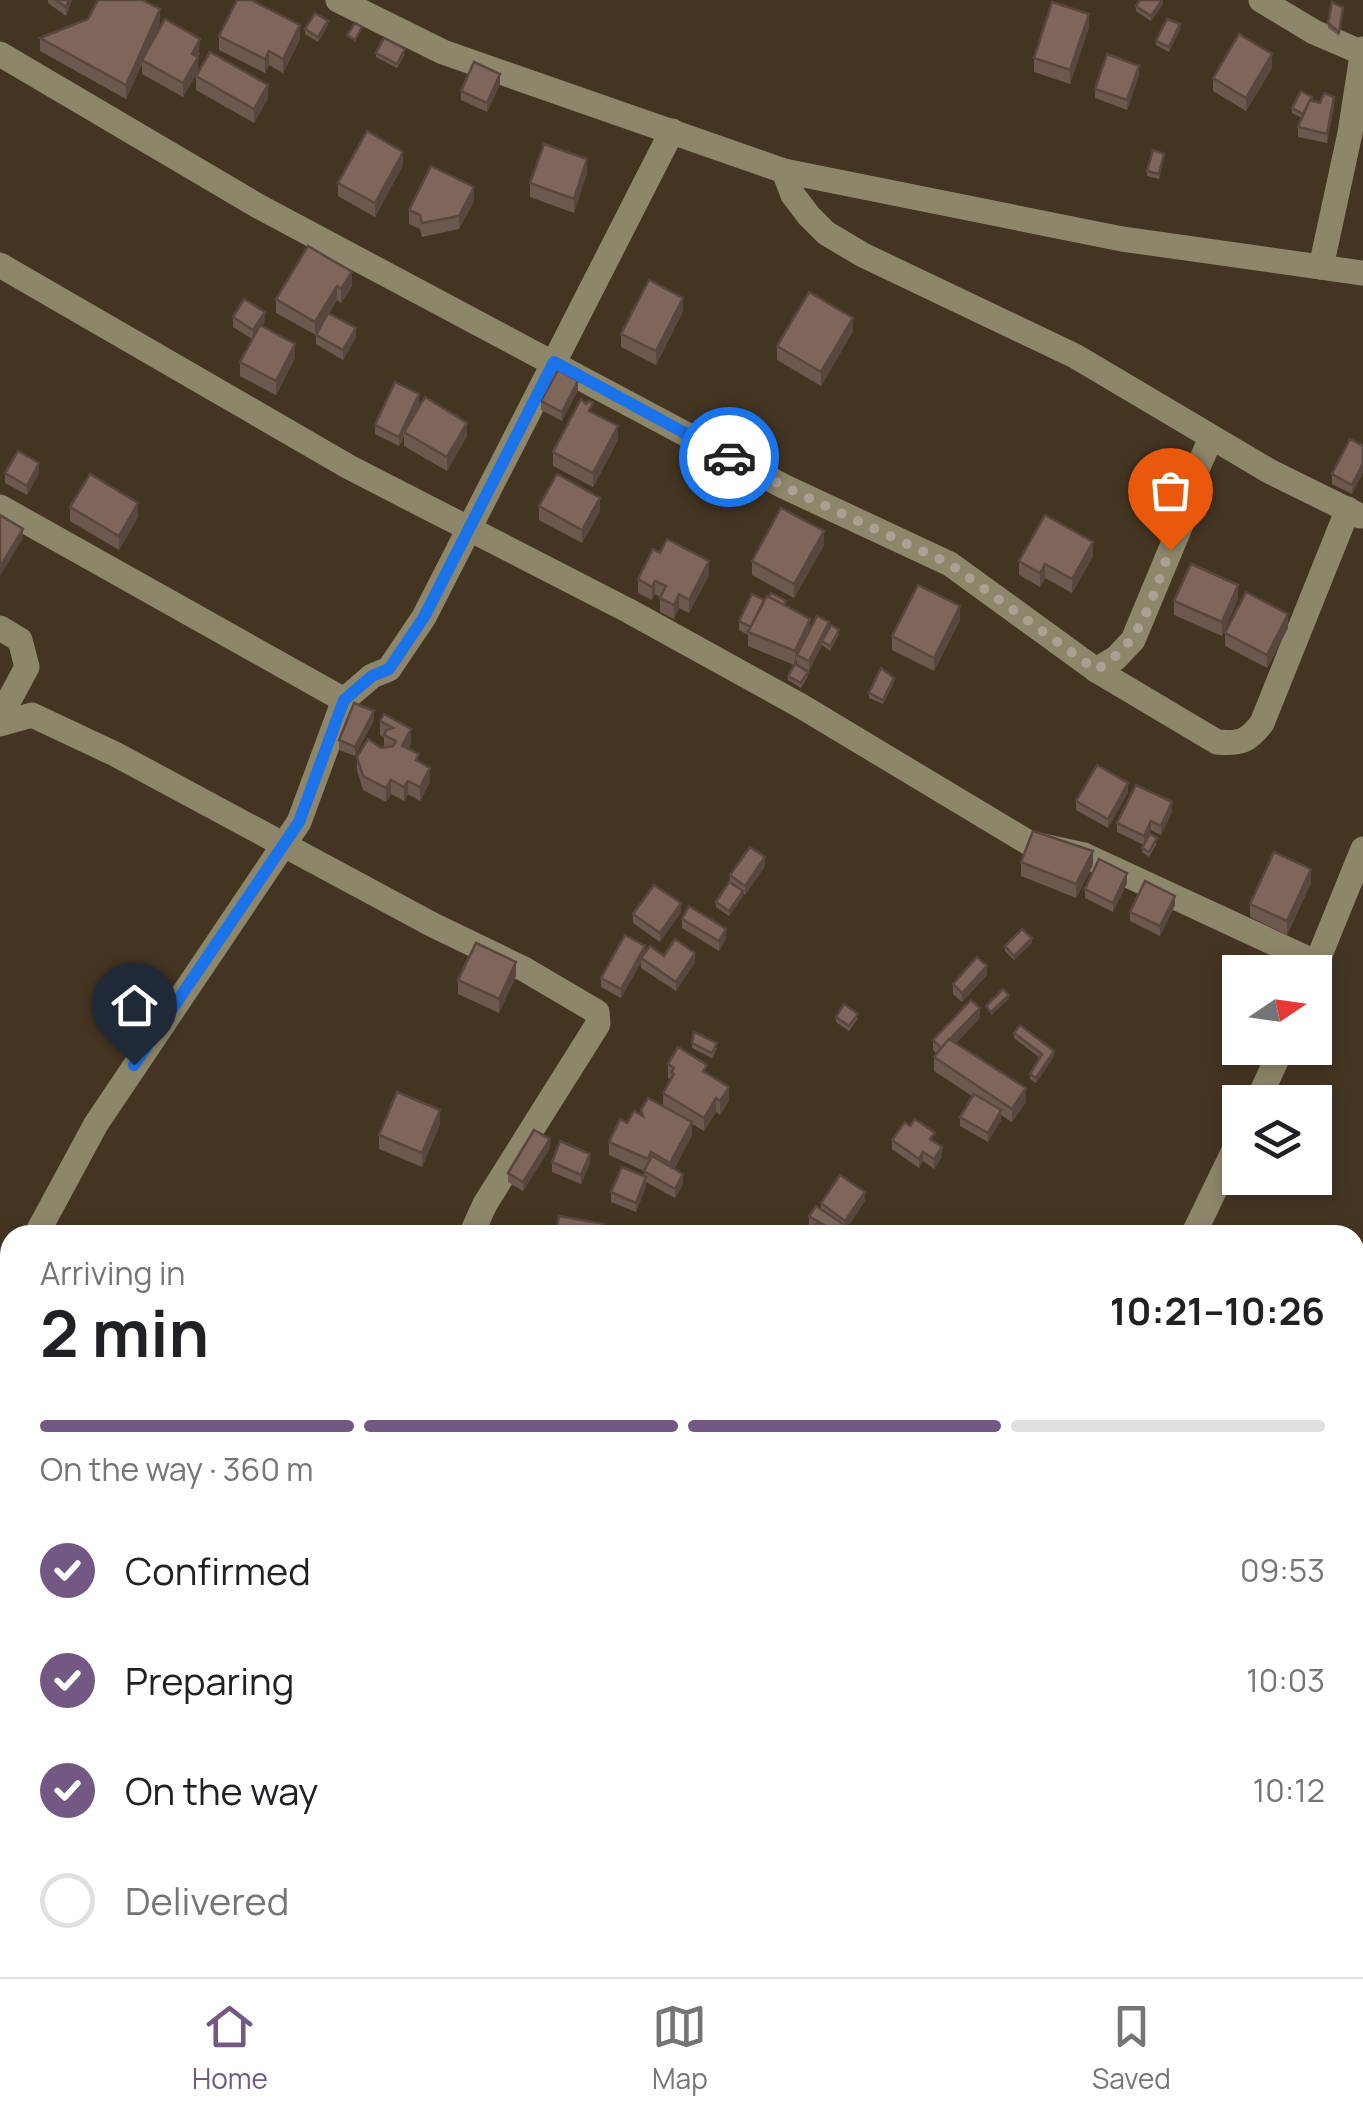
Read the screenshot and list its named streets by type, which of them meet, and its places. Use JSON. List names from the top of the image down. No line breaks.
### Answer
{"north":"right","page":{"heading":["2 min","Arriving in","10:21–10:26"],"bar":"On the way · 360 m","list":[["Confirmed","09:53"],["Preparing","10:03"],["On the way","10:12"],"Delivered"],"tabs":["Home","Map","Saved"]}}
